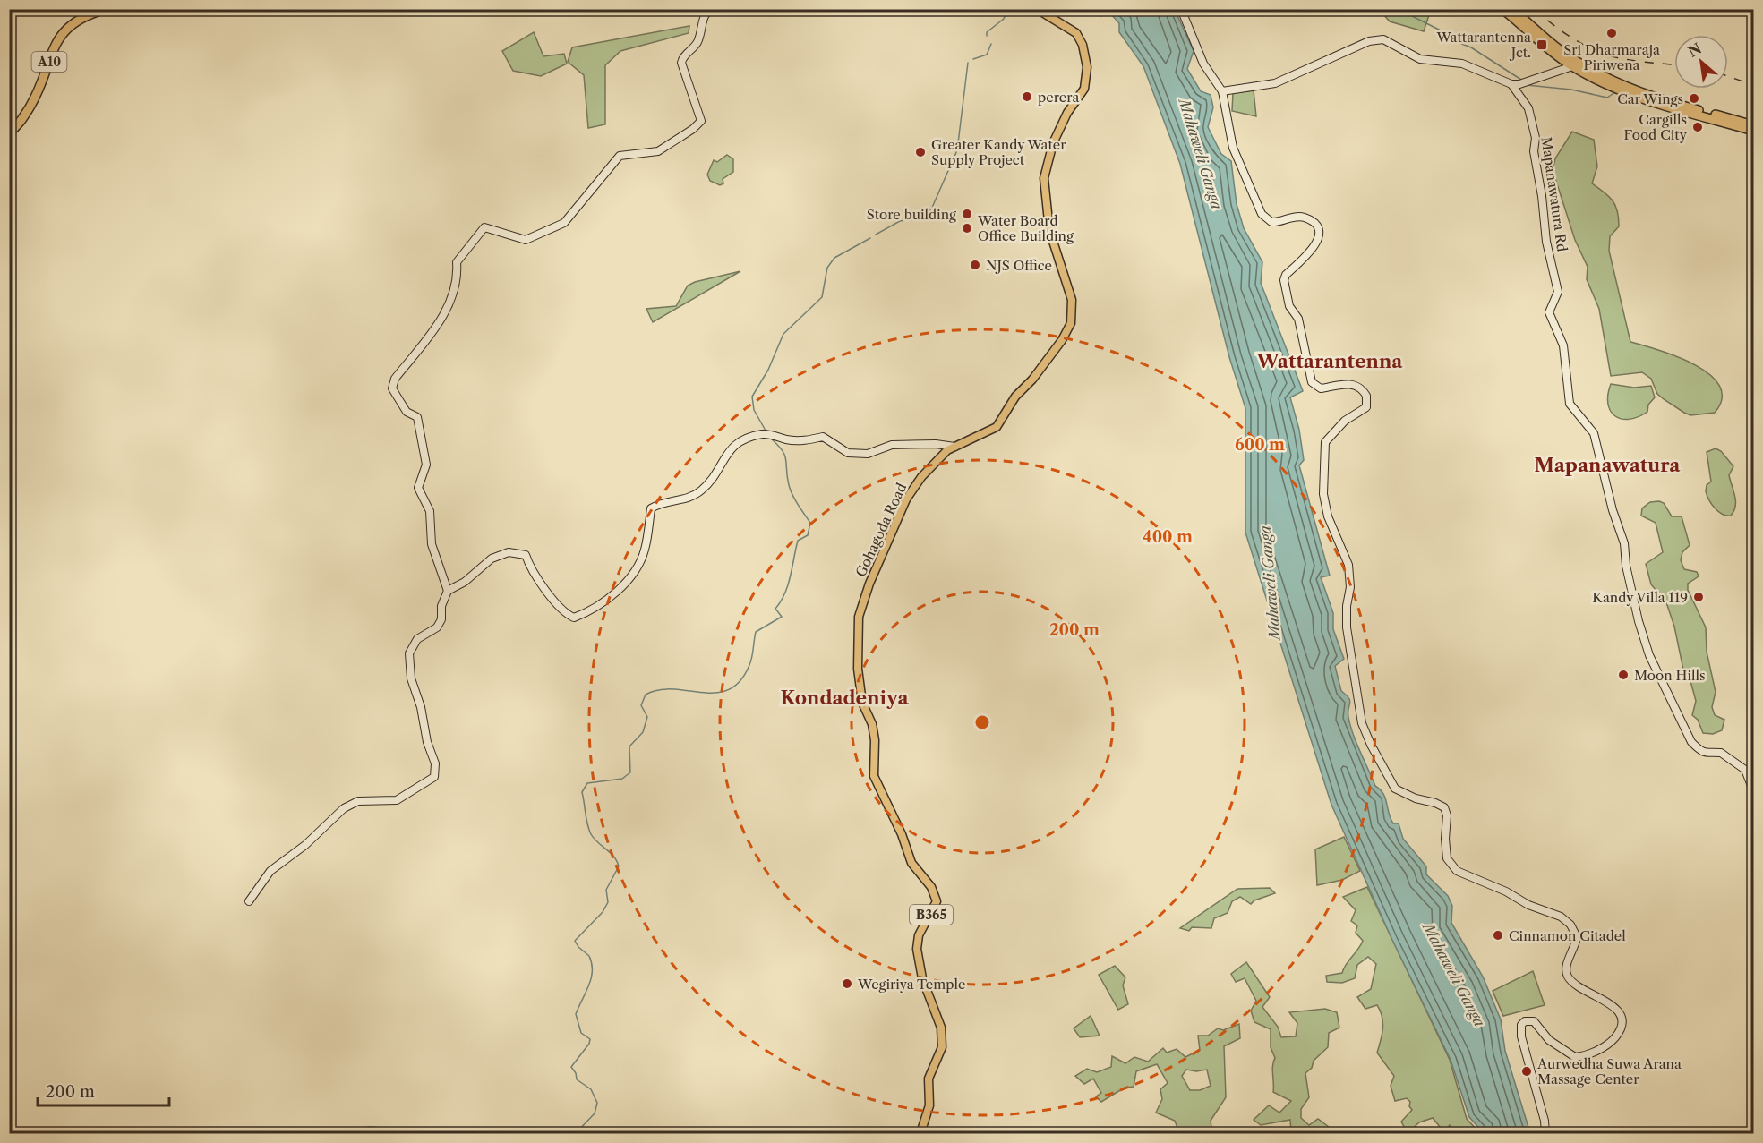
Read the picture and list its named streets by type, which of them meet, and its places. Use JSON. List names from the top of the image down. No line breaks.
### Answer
{"streets":{"highway":["A10"],"main road":["Gohagoda Road","B365"],"street":["Mapanawatura Rd"]},"districts":["Wattarantenna","Mapanawatura","Kondadeniya"],"water":["Mahaweli Ganga"],"places":{"other":["Sri Dharmaraja Piriwena","perera","Car Wings","Cargills Food City","Greater Kandy Water Supply Project","Store building","Water Board Office Building","NJS Office","Kandy Villa 119","Moon Hills","Cinnamon Citadel","Wegiriya Temple","Aurwedha Suwa Arana Massage Center"],"transit":["Wattarantenna Jct."]},"scale_bar":"200 m","north":"top left","rings":["600 m","400 m","200 m"]}
